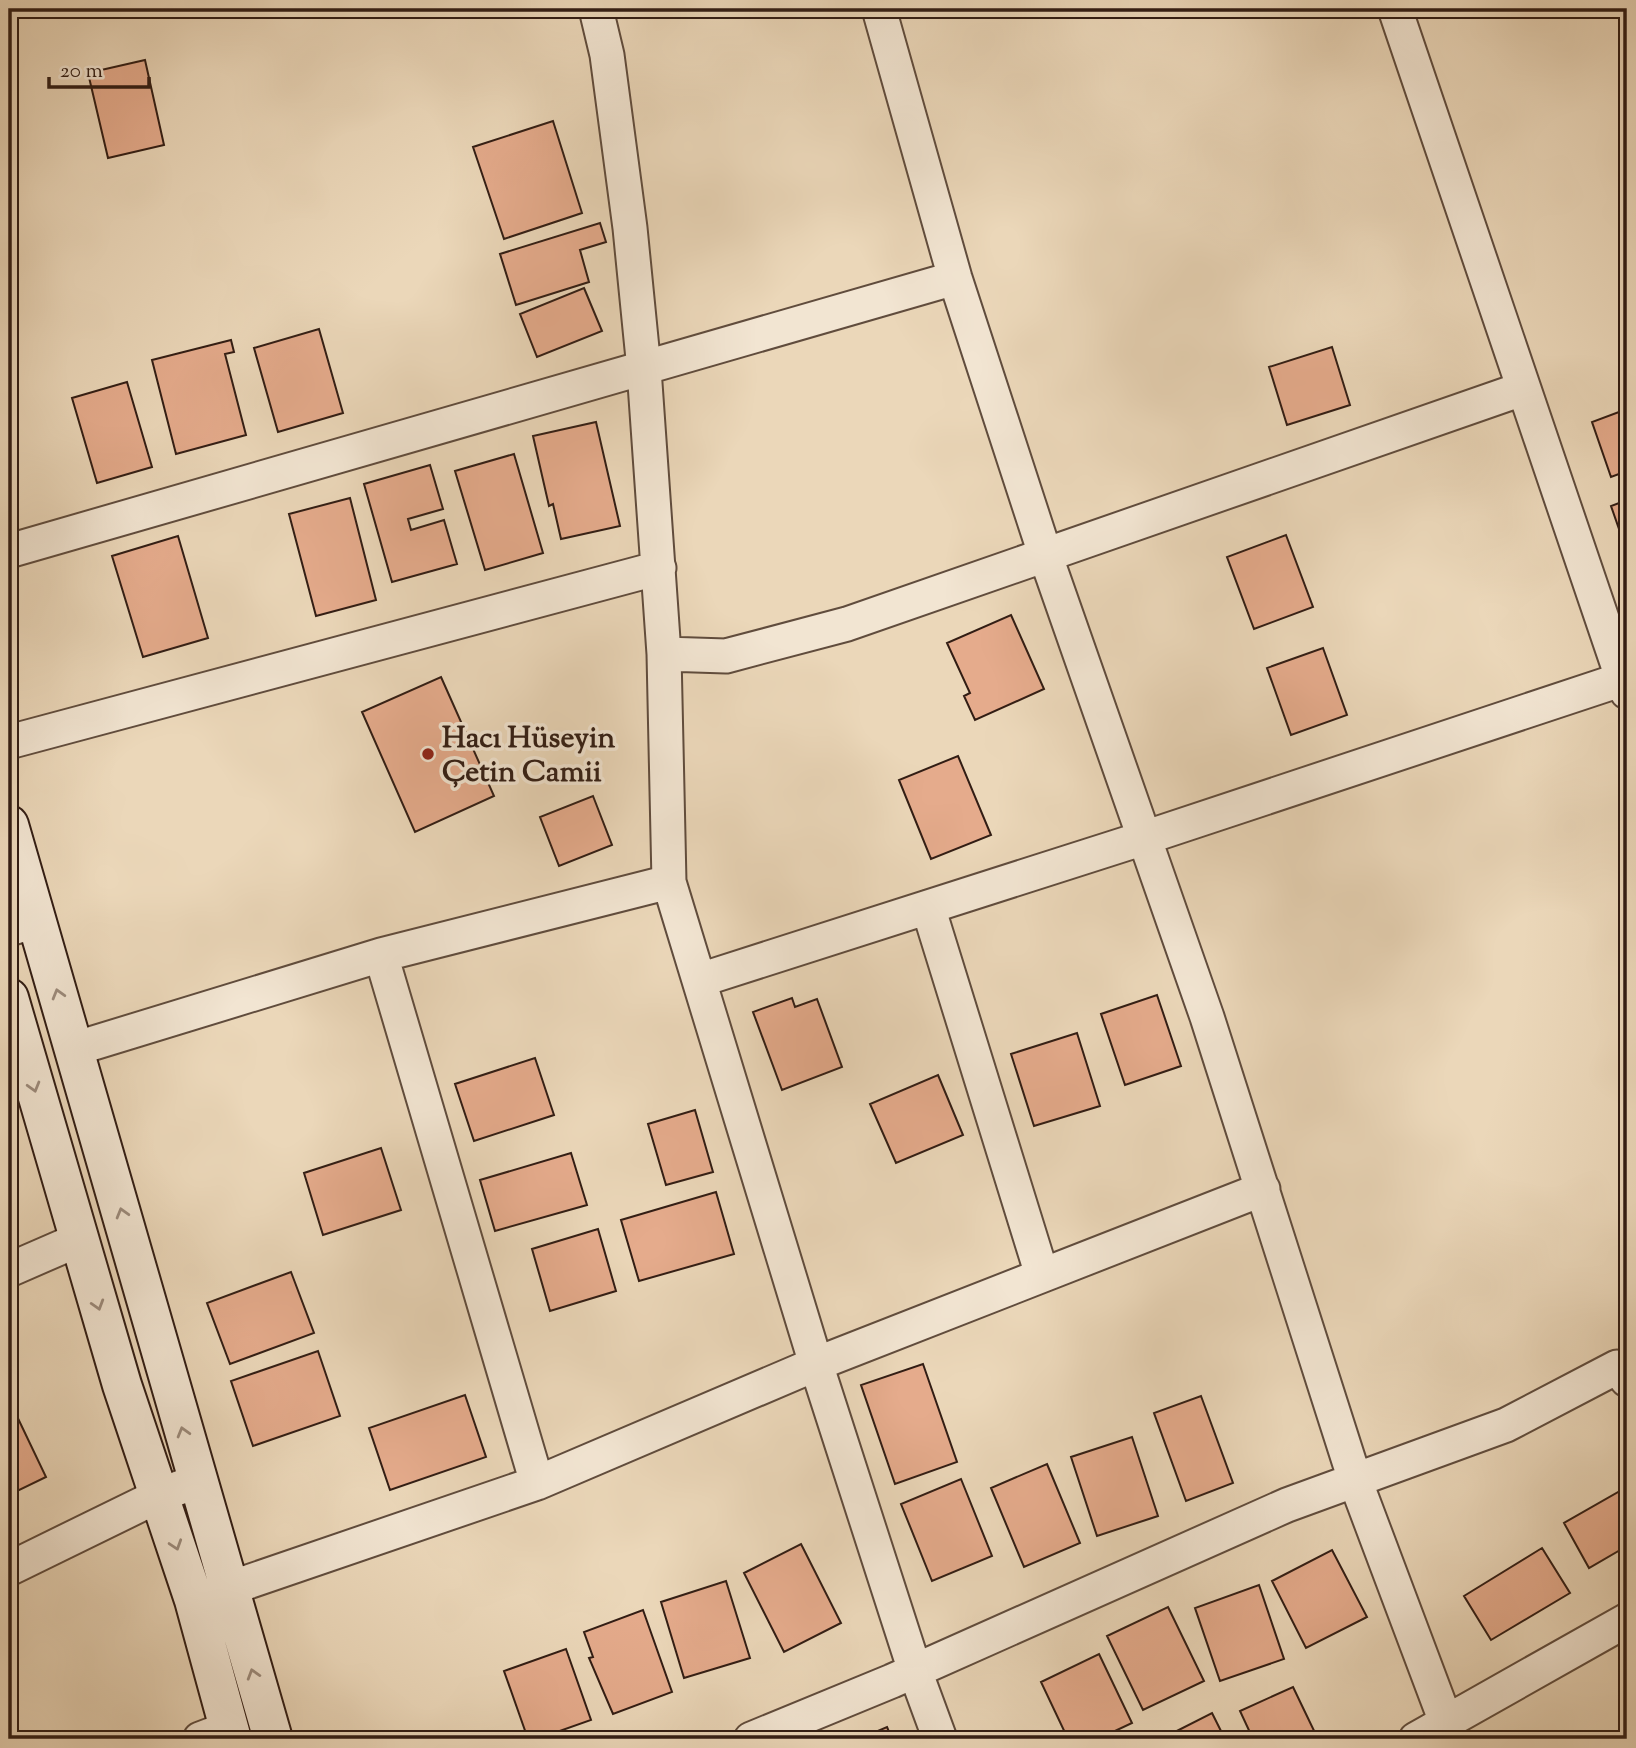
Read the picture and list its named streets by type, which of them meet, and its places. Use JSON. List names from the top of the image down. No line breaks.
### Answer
{"places":["Hacı Hüseyin Çetin Camii"],"scale_bar":"20 m"}
